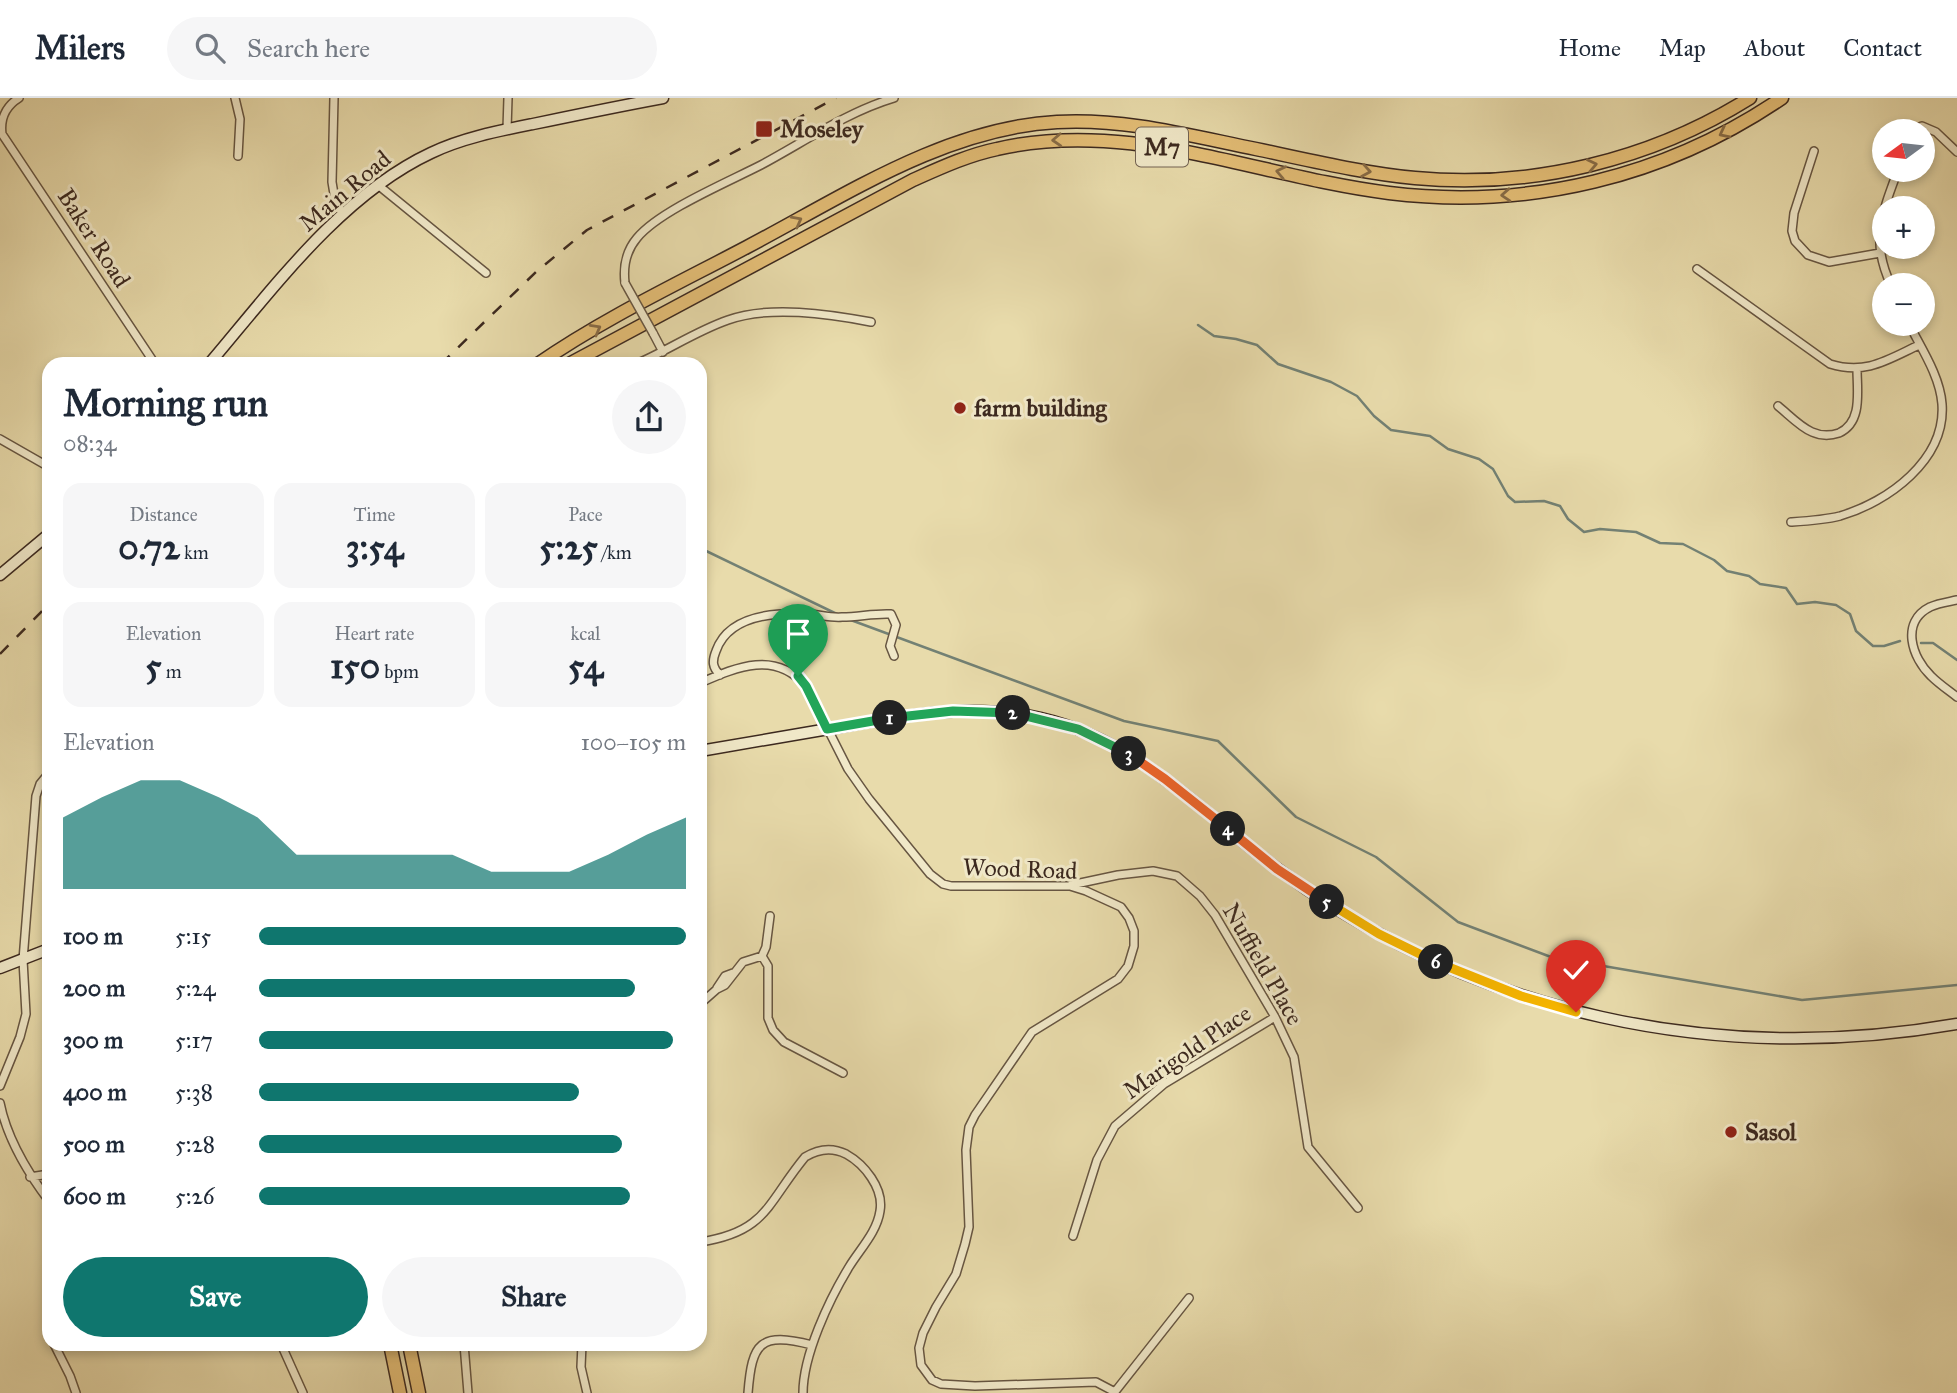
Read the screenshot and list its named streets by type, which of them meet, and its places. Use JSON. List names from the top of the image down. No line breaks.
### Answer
{"streets":{"highway":["M7"],"street":["Main Road","Baker Road","Wood Road","Nuffield Place","Marigold Place"]},"crossings":[["Wood Road","Nuffield Place"],["Nuffield Place","Marigold Place"]],"places":{"transit":["Moseley"],"other":["farm building","Sasol"]},"north":"left","page":{"header":"Milers","search":"Search here","nav":["Home","Map","About","Contact"],"map_buttons":["+","−"],"heading":["Morning run","08:34"],"stats":[["Distance","0.72 km"],["Time","3:54"],["Pace","5:25 /km"],["Elevation","5 m"],["Heart rate","150 bpm"],["kcal","54"]],"pins":["2","1","3","4","5","6"],"chart":["Elevation","100–105 m"],"list":[{"name":"100 m","note":"5:15"},{"name":"200 m","note":"5:24"},{"name":"300 m","note":"5:17"},{"name":"400 m","note":"5:38"},{"name":"500 m","note":"5:28"},{"name":"600 m","note":"5:26"}],"buttons":["Save","Share"]}}
